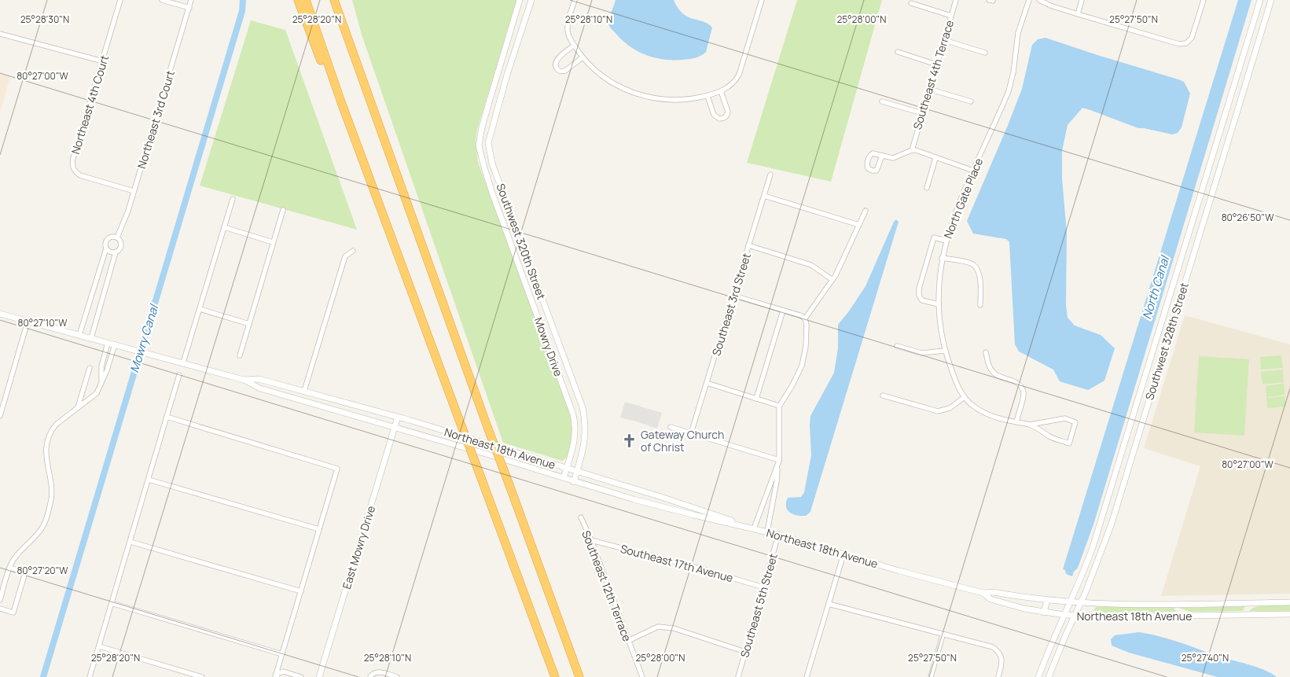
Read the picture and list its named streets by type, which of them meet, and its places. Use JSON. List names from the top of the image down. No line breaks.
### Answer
{"streets":{"street":["Southeast 4th Terrace","Northeast 4th Court","Northeast 3rd Court","North Gate Place","Southwest 320th Street","Southeast 3rd Street","Southwest 328th Street","Mowry Drive","Northeast 18th Avenue","East Mowry Drive","Southeast 17th Avenue","Southeast 12th Terrace","Southeast 5th Street"]},"crossings":[["Northeast 4th Court","Northeast 3rd Court"],["Southwest 320th Street","Northeast 18th Avenue"],["Southwest 328th Street","Northeast 18th Avenue"],["Mowry Drive","Northeast 18th Avenue"],["Northeast 18th Avenue","East Mowry Drive"],["Northeast 18th Avenue","Southeast 5th Street"],["Southeast 17th Avenue","Southeast 12th Terrace"],["Southeast 17th Avenue","Southeast 5th Street"]],"water":["North Canal","Mowry Canal"],"places":{"church":["Gateway Church of Christ"]},"coordinates":["25°28'30\"N","25°28'20\"N","25°28'10\"N","25°28'00\"N","25°27'50\"N","80°27'00\"W","80°26'50\"W","80°27'10\"W","80°27'20\"W","25°27'40\"N"]}
